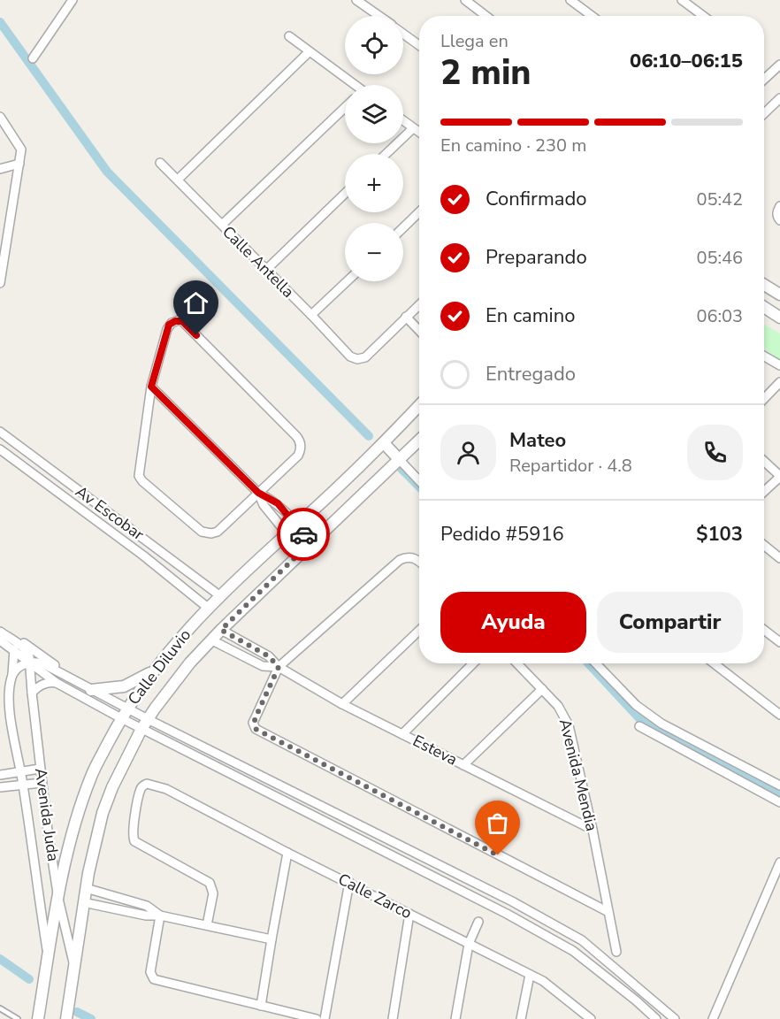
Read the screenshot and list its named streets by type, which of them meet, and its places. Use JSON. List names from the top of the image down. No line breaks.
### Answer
{"streets":{"street":["Calle Antella","Av Escobar","Calle Diluvio","Esteva","Avenida Mendia","Avenida Juda","Calle Zarco"]},"crossings":[["Av Escobar","Calle Diluvio"],["Calle Diluvio","Esteva"],["Calle Diluvio","Avenida Juda"],["Esteva","Avenida Mendia"]],"page":{"map_buttons":["+","−"],"heading":["2 min","Llega en","06:10–06:15"],"panel":["Mateo","Repartidor · 4.8","Pedido #5916","$103"],"bar":"En camino · 230 m","list":[["Confirmado","05:42"],["Preparando","05:46"],["En camino","06:03"],"Entregado"],"buttons":["Ayuda","Compartir"]}}
